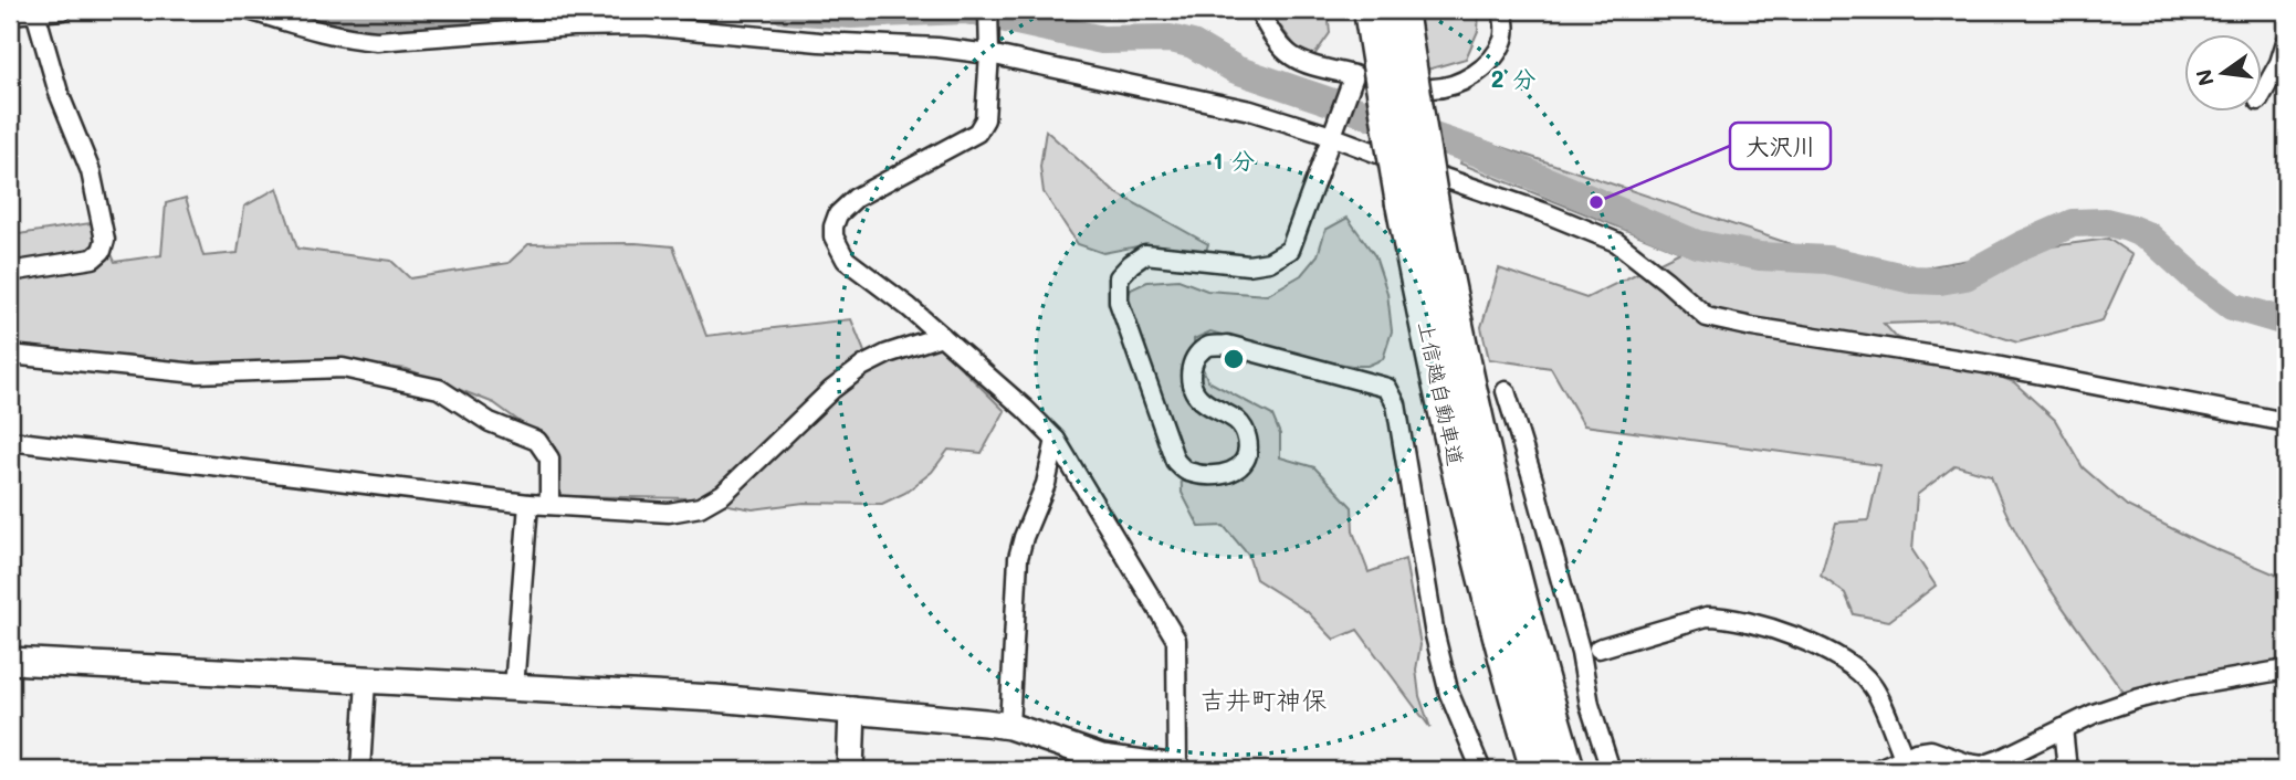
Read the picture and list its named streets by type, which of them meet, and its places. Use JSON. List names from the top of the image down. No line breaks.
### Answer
{"streets":{"highway":["上信越自動車道"]},"districts":["吉井町神保"],"places":["大沢川"],"north":"left","rings":["2 分","1 分"]}
